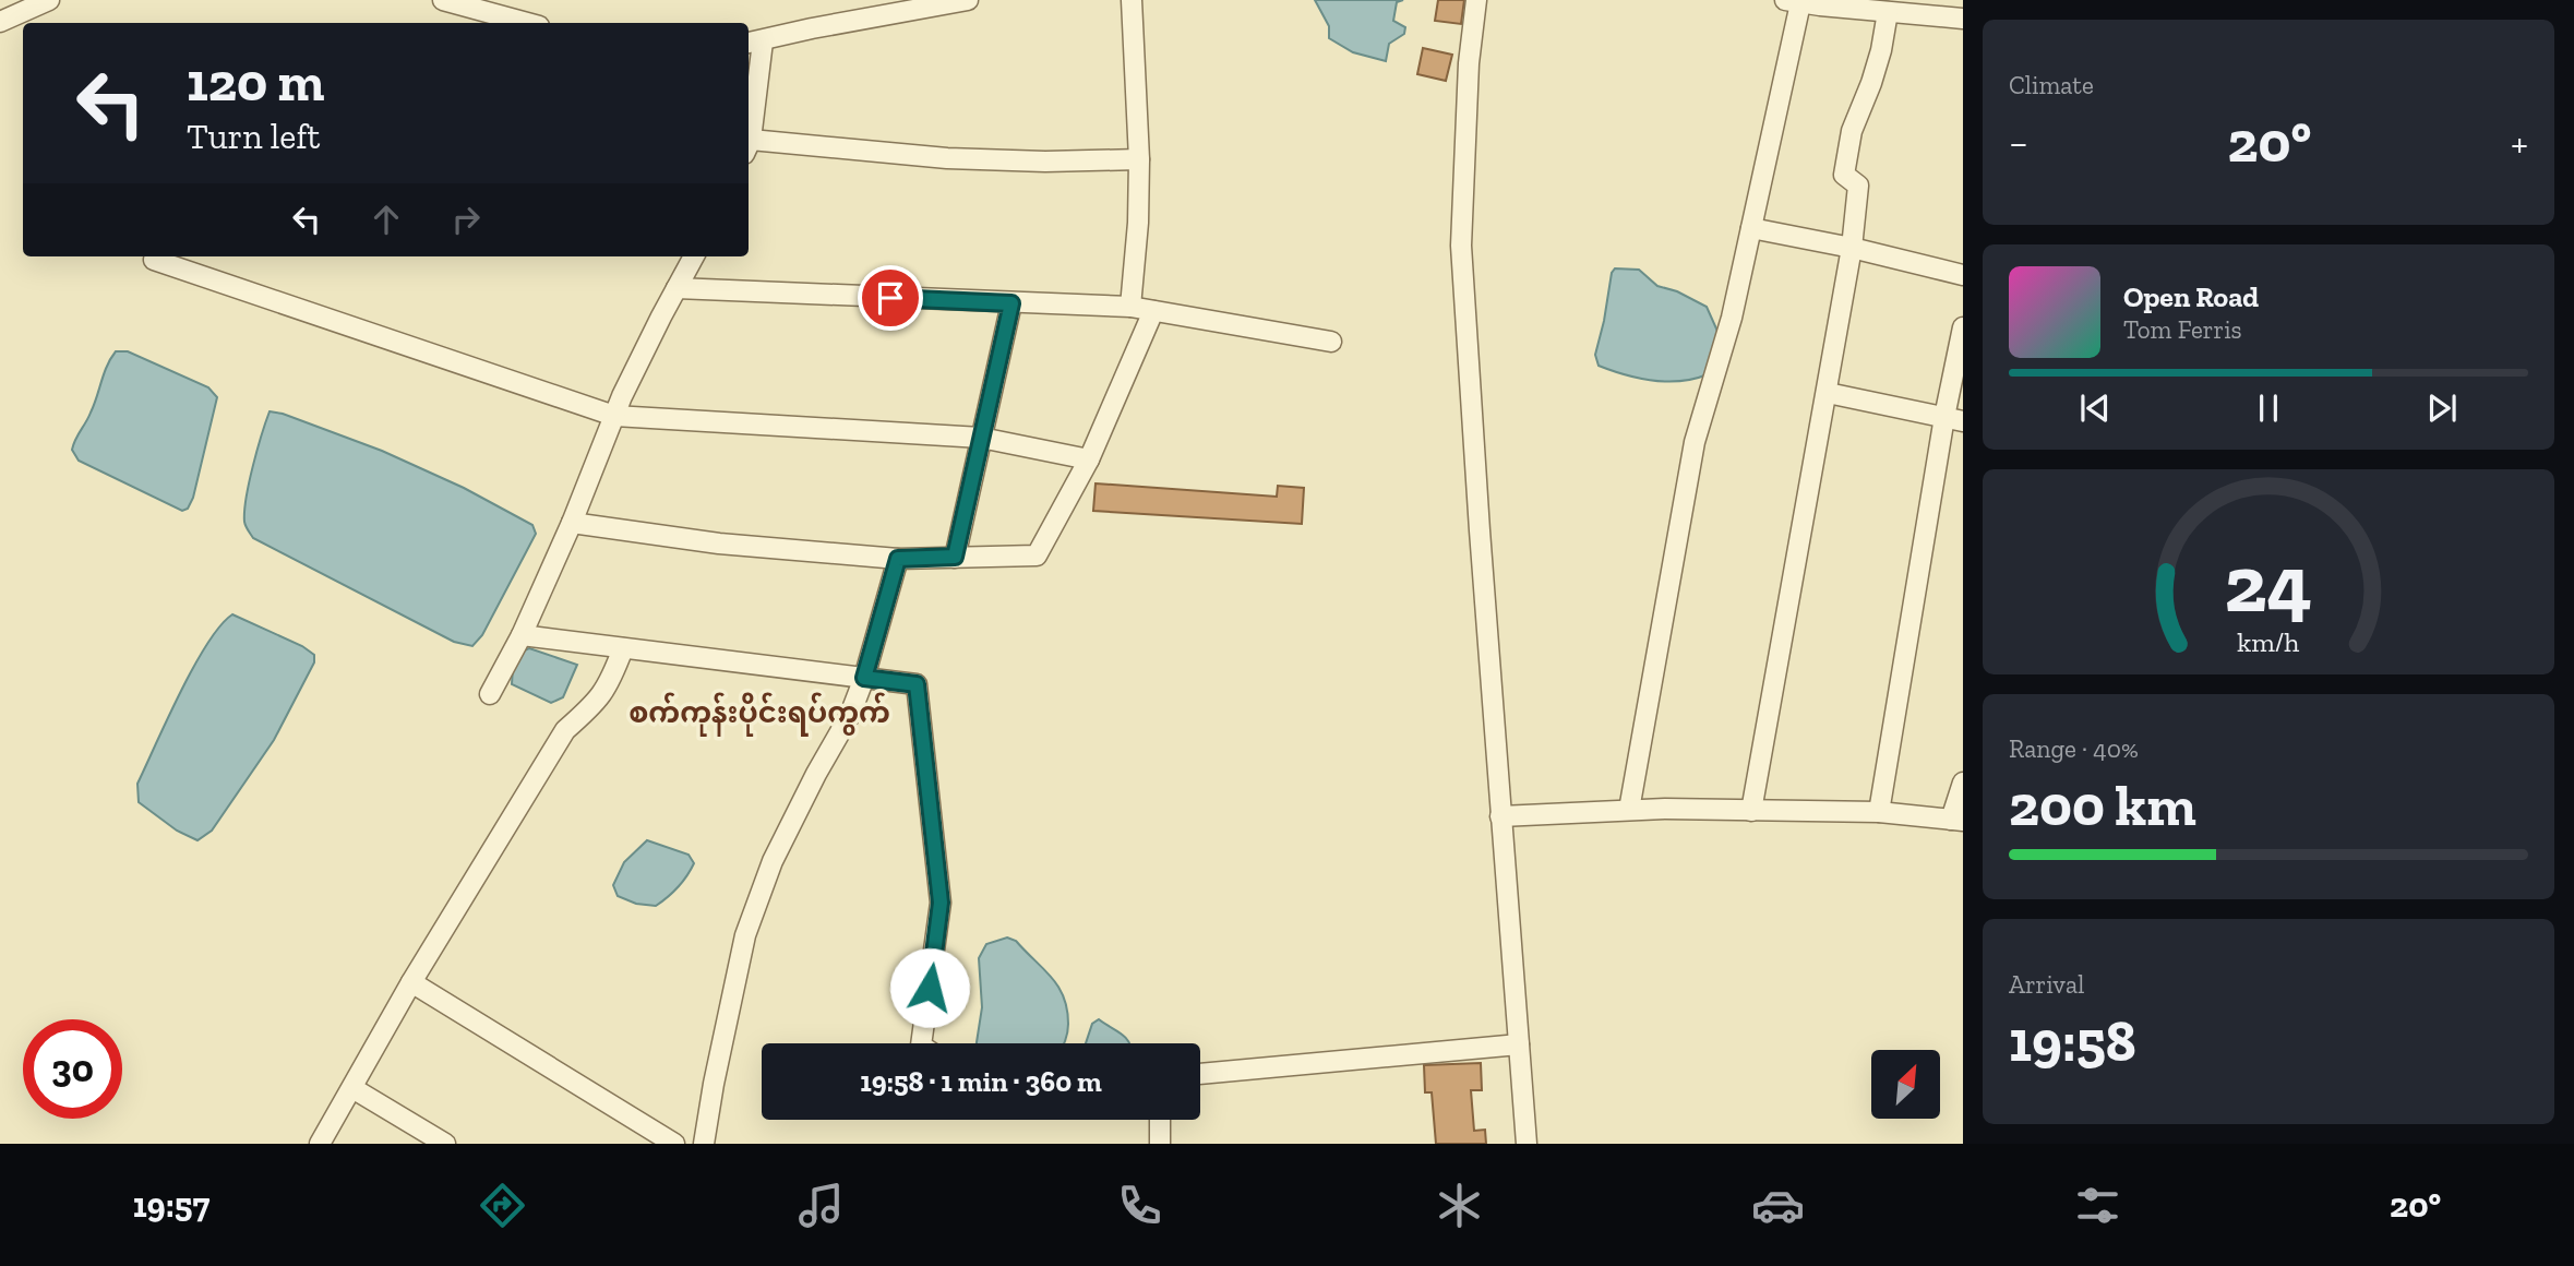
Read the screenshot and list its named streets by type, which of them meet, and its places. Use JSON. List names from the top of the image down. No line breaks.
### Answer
{"districts":["စက်ကုန်းပိုင်းရပ်ကွက်"],"north":"top right","page":{"tile":["Climate",["Range · 40%","200 km"],["Arrival","19:58"]],"turn":["120 m","Turn left"],"heat":["−","20°","+"],"song":["Open Road","Tom Ferris"],"limit":"30","trip":"19:58 · 1 min · 360 m","tabs":["19:57","20°"],"gauge":["24","km/h"]}}
